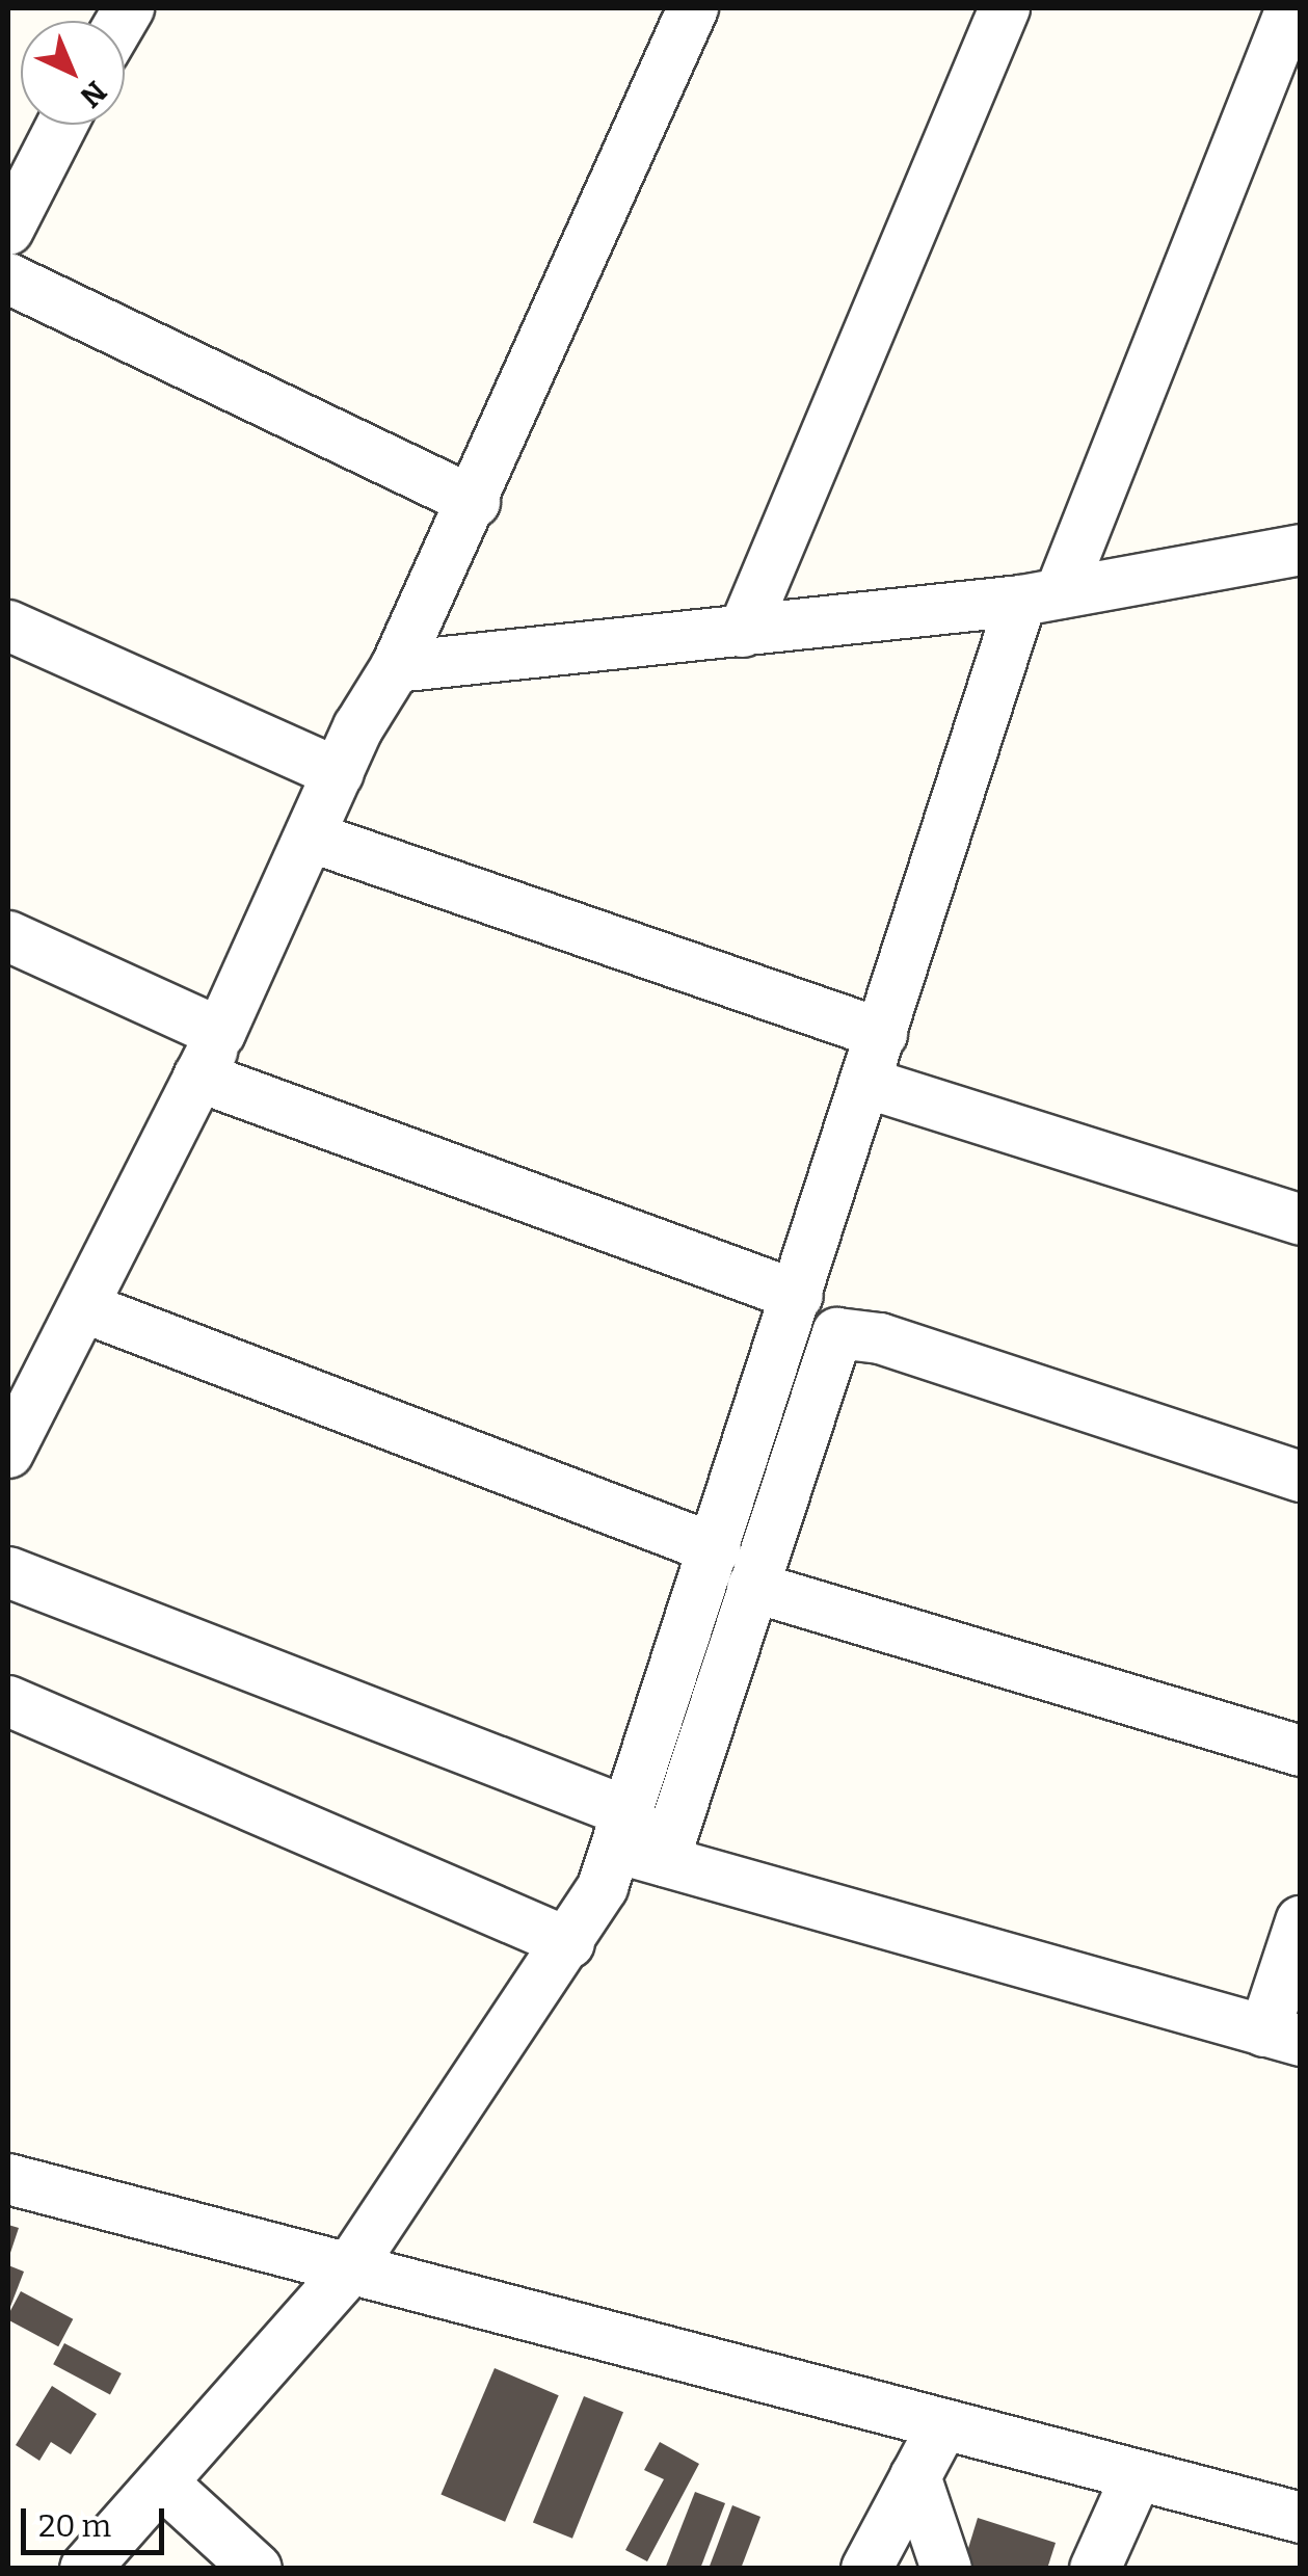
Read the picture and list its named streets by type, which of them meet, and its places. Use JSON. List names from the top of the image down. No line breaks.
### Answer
{"scale_bar":"20 m","north":"bottom right"}
